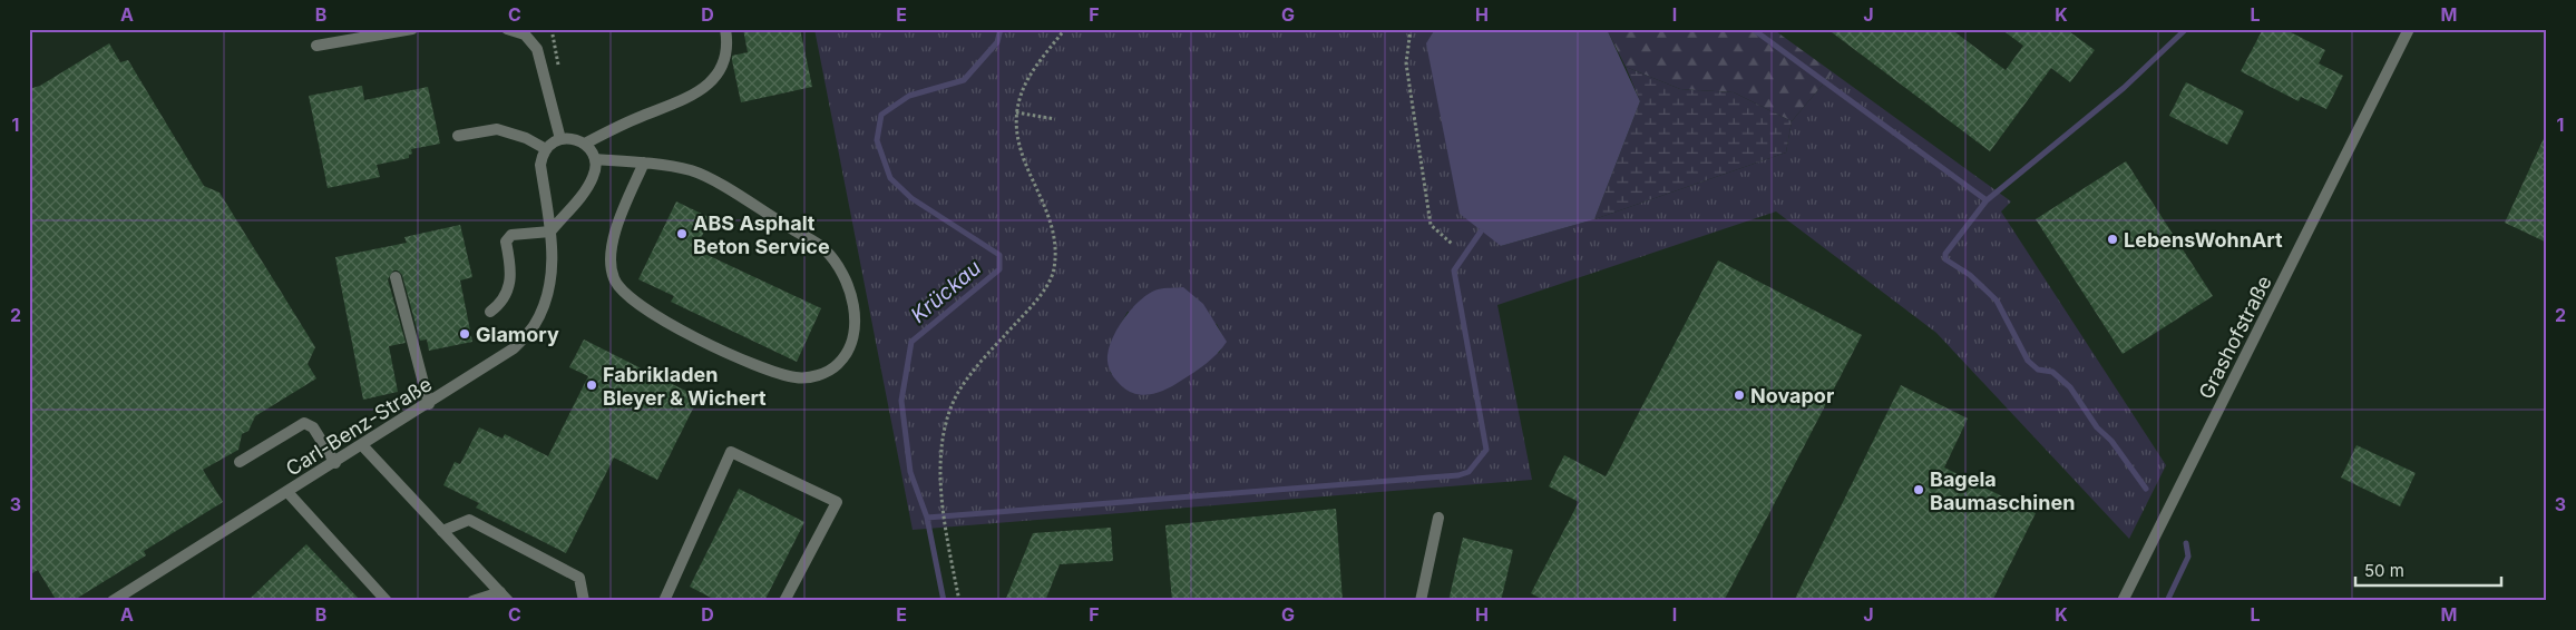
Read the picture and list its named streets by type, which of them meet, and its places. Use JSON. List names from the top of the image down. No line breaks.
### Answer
{"streets":{"street":["Grashofstraße","Carl-Benz-Straße"]},"water":["Krückau"],"places":["ABS Asphalt Beton Service","LebensWohnArt","Glamory","Fabrikladen Bleyer & Wichert","Novapor","Bagela Baumaschinen"],"scale_bar":"50 m","grid":{"columns":["A","B","C","D","E","F","G","H","I","J","K","L","M"],"rows":["1","2","3"]}}
